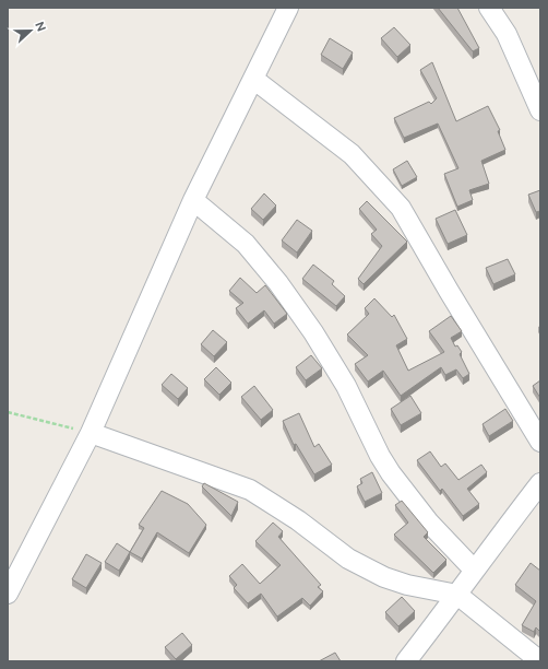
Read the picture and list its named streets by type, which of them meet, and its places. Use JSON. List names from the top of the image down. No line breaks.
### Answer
{"north":"right"}
